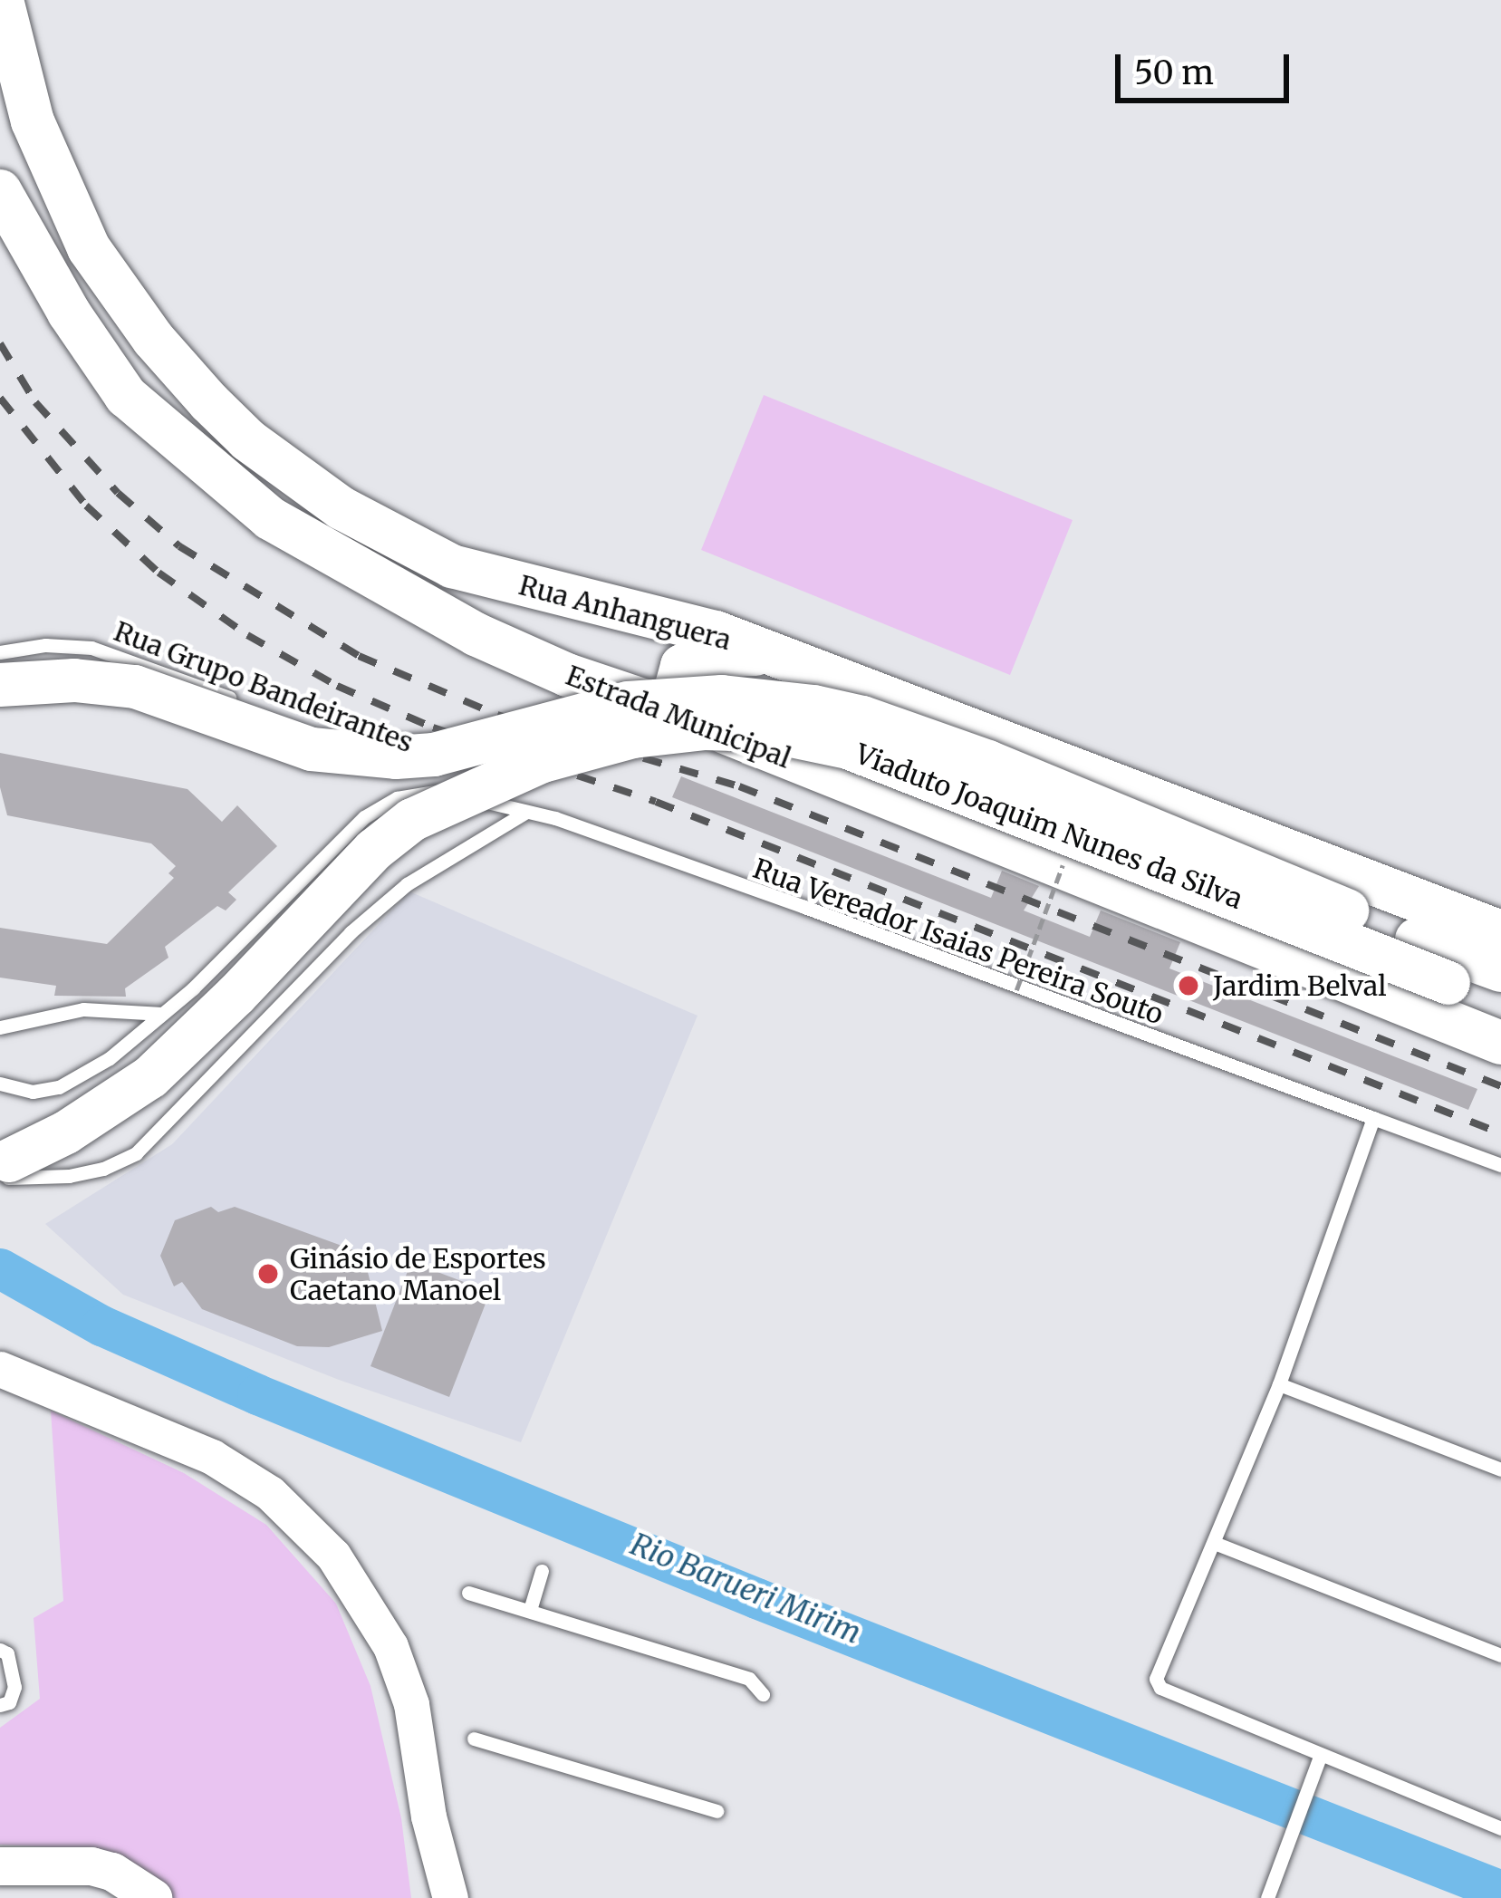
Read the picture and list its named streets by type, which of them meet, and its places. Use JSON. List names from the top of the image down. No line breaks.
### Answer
{"streets":{"main road":["Rua Anhanguera","Estrada Municipal","Viaduto Joaquim Nunes da Silva"],"lane":["Rua Grupo Bandeirantes","Rua Vereador Isaias Pereira Souto"]},"crossings":[["Rua Grupo Bandeirantes","Rua Vereador Isaias Pereira Souto"]],"water":["Rio Barueri Mirim"],"places":["Jardim Belval","Ginásio de Esportes Caetano Manoel"],"scale_bar":"50 m"}
